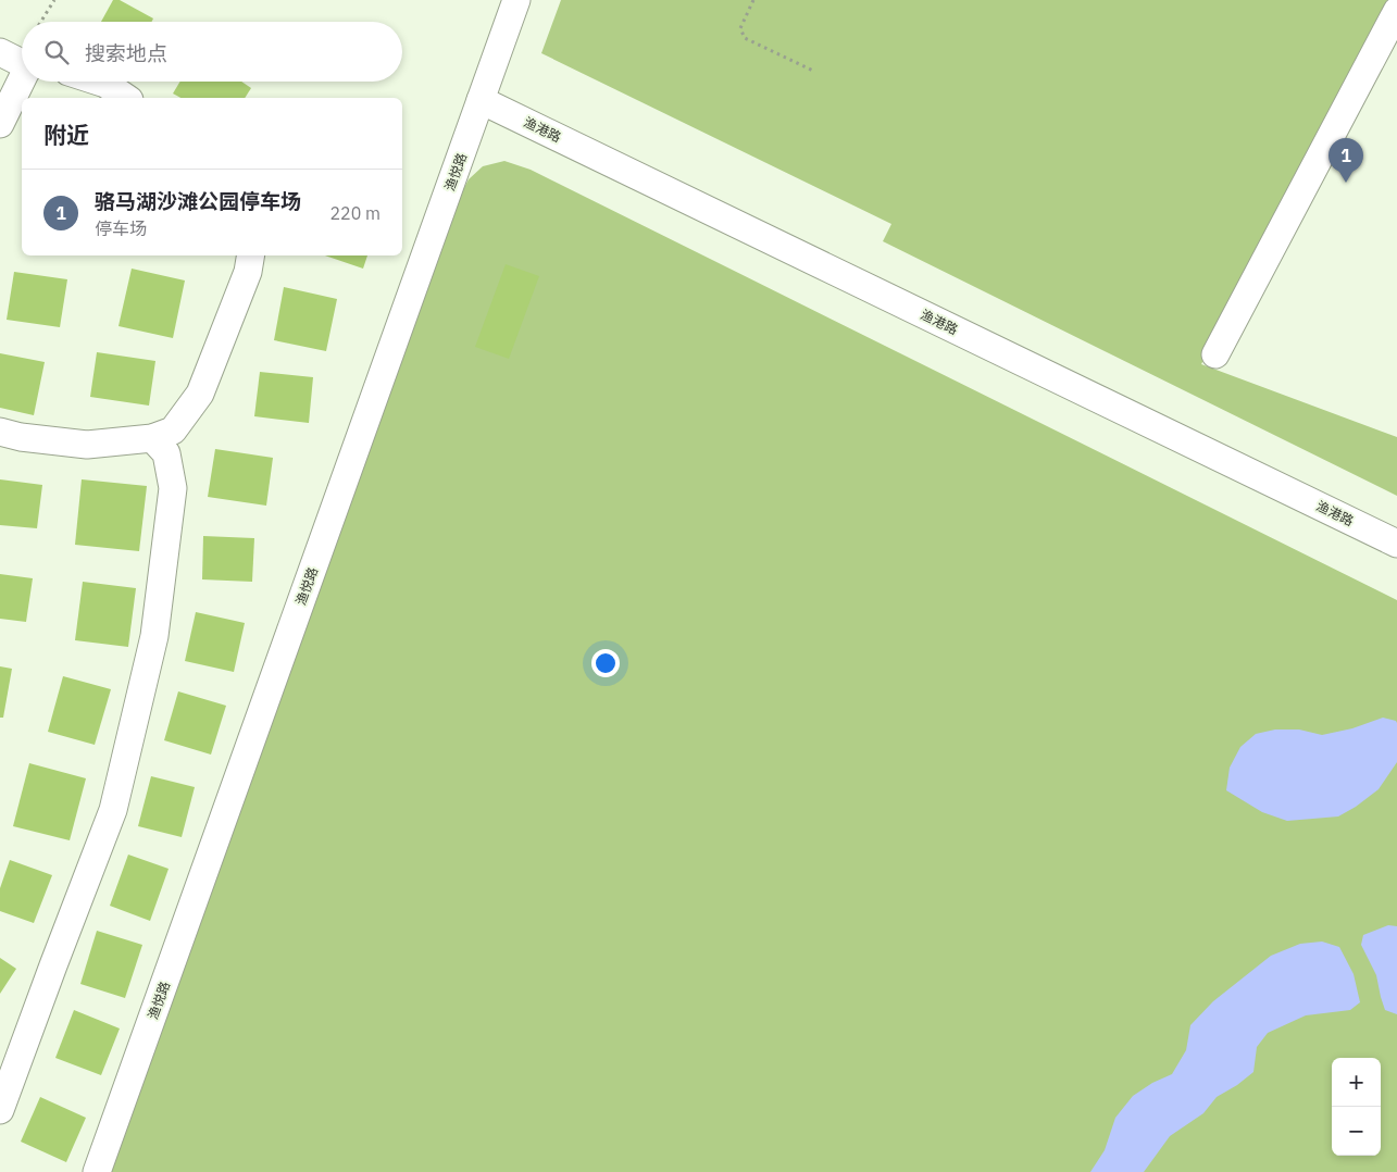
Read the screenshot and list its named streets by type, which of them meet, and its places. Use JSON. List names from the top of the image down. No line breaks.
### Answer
{"streets":{"street":["渔港路","渔悦路"]},"crossings":[["渔港路","渔悦路"]],"page":{"search":"搜索地点","heading":"附近","pins":"1","list":[{"mark":"1","name":"骆马湖沙滩公园停车场","note":"停车场","value":"220 m"}],"map_buttons":["+","−"]}}
